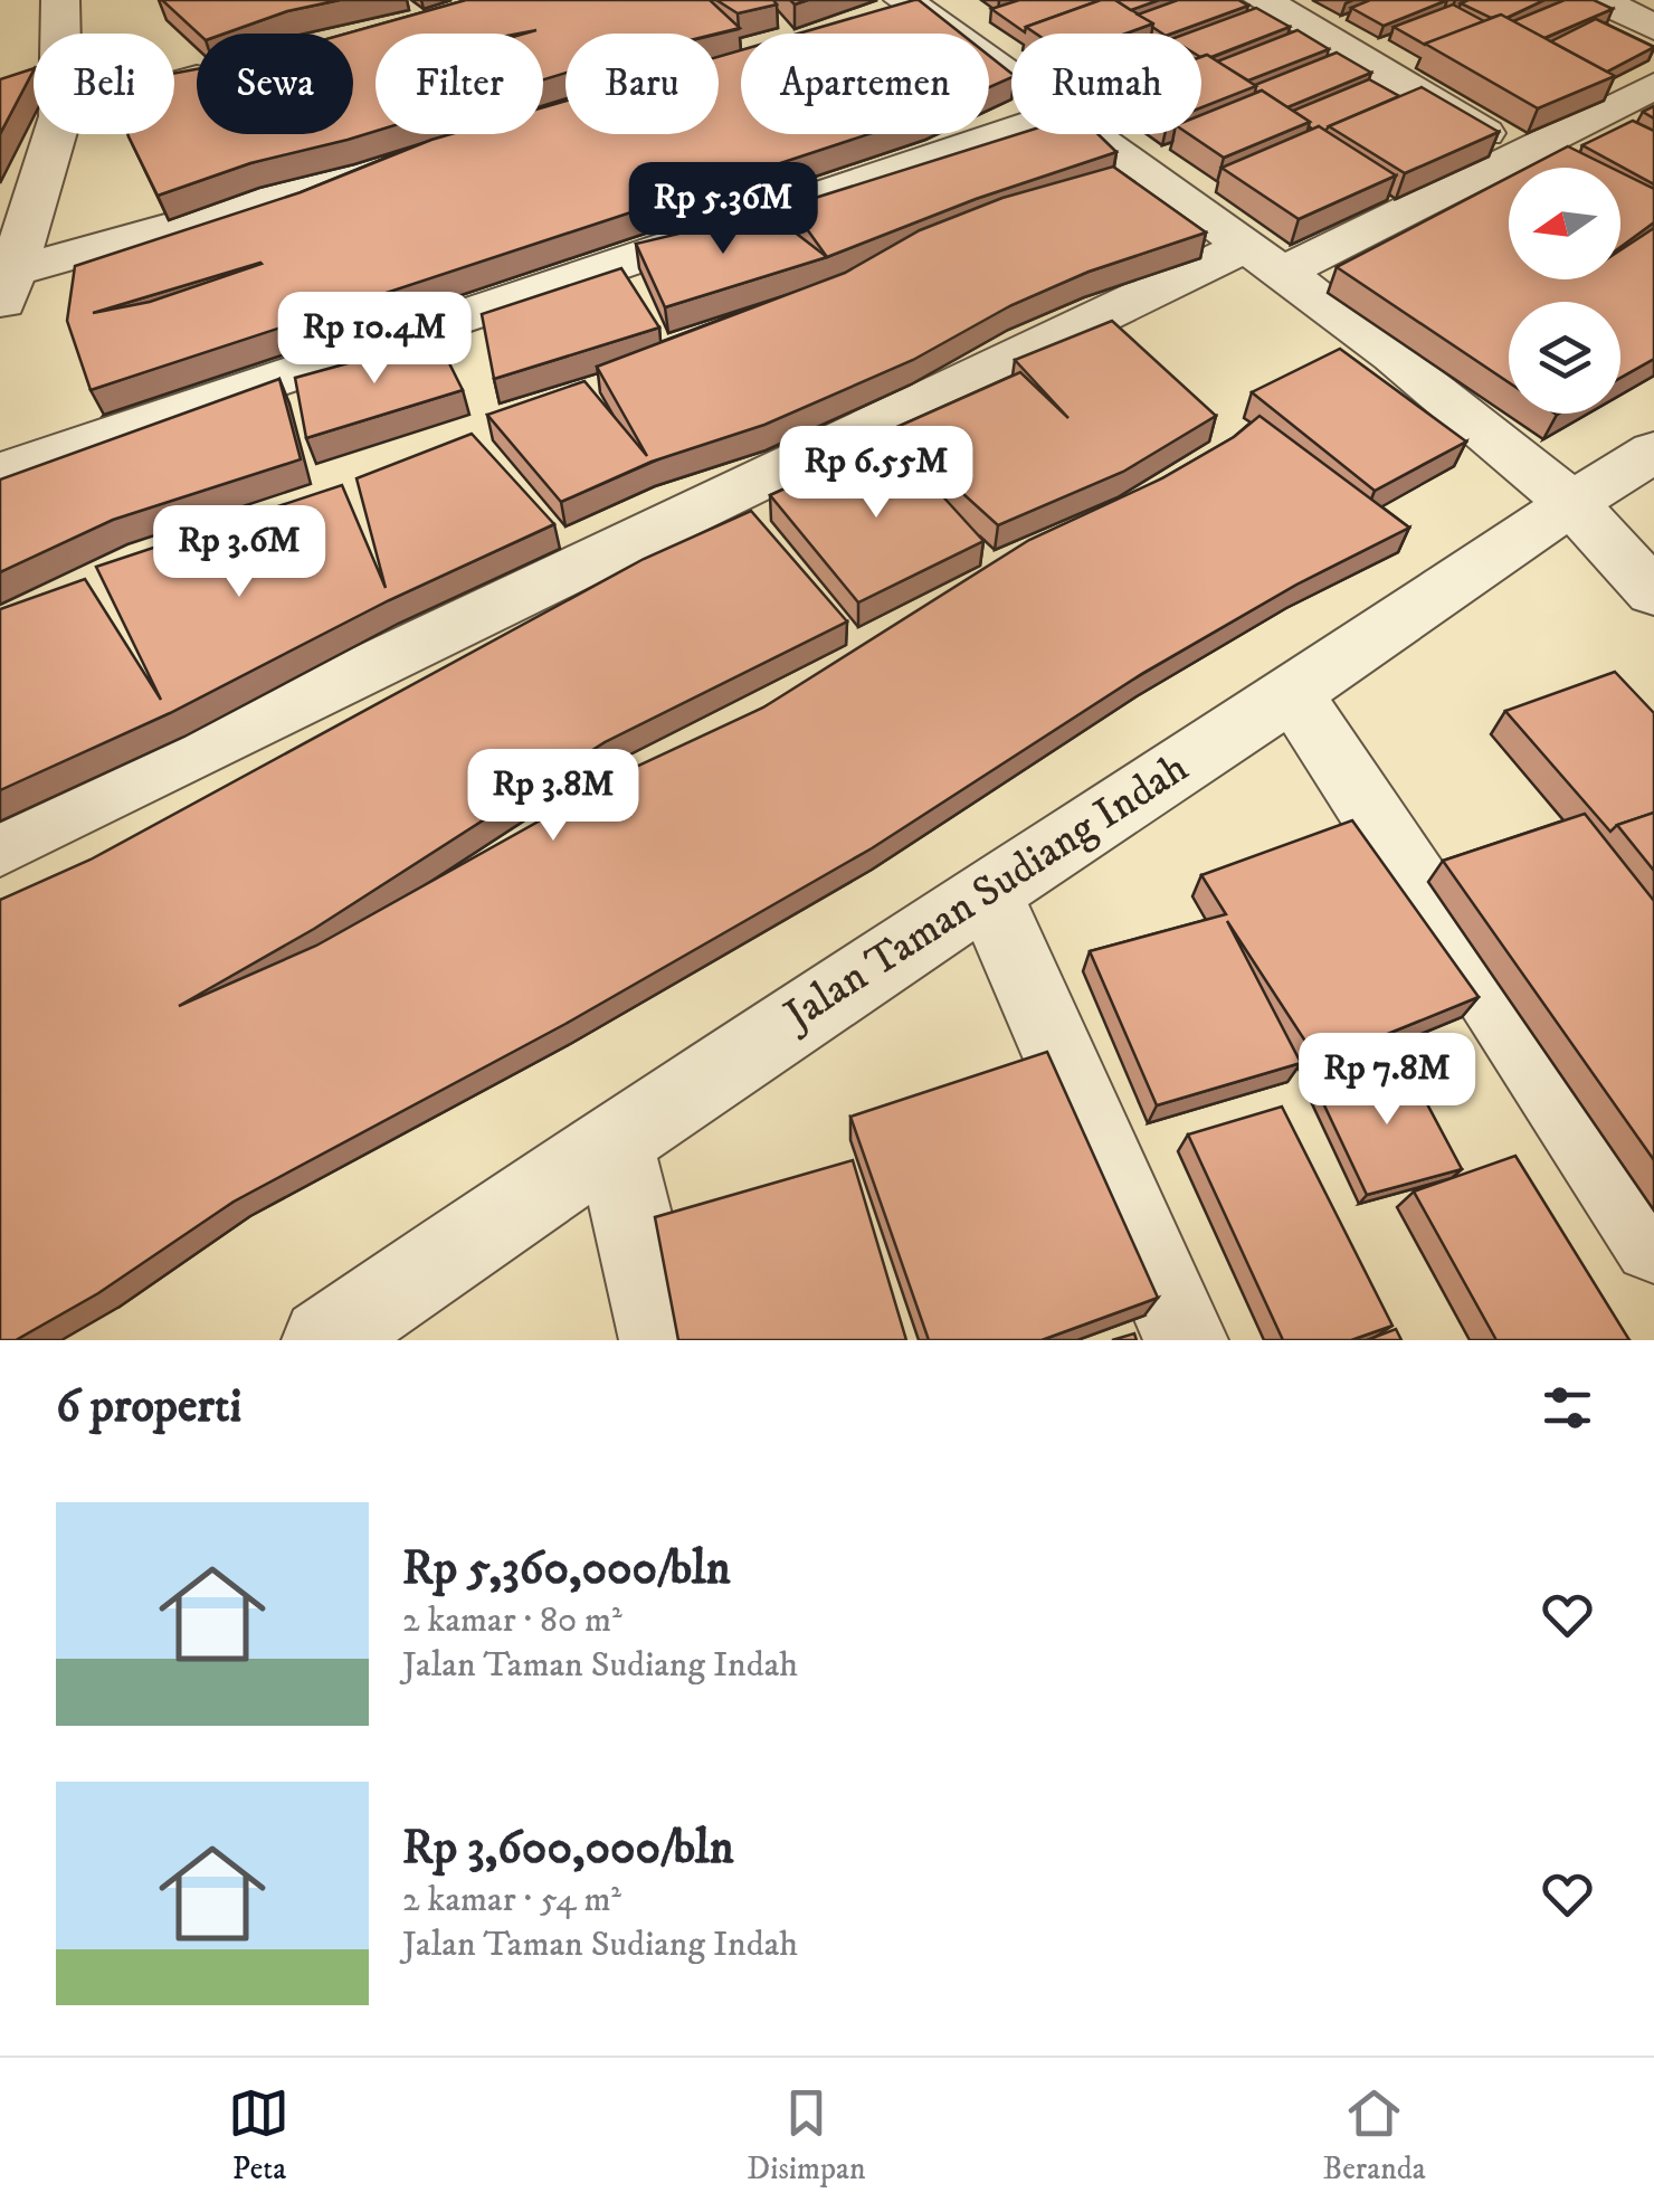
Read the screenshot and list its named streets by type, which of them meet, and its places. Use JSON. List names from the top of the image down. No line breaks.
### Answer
{"streets":{"street":["Jalan Taman Sudiang Indah"]},"north":"left","page":{"chip":["Beli","Sewa","Filter","Baru","Apartemen","Rumah"],"price":["Rp 5.36M","Rp 10.4M","Rp 6.55M","Rp 3.6M","Rp 3.8M","Rp 7.8M"],"heading":"6 properti","list":[{"name":"Rp 5,360,000/bln","note":"2 kamar · 80 m² · Jalan Taman Sudiang Indah"},{"name":"Rp 3,600,000/bln","note":"2 kamar · 54 m² · Jalan Taman Sudiang Indah"}],"tabs":["Peta","Disimpan","Beranda"]}}
